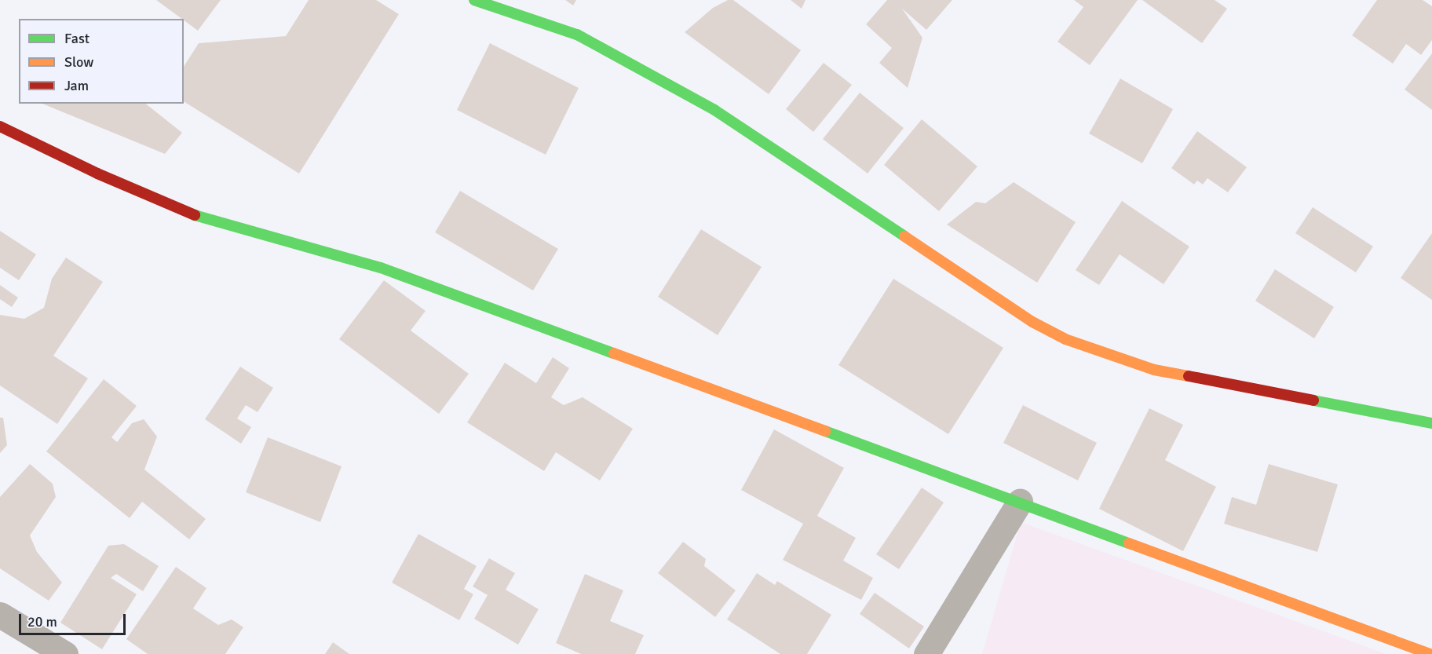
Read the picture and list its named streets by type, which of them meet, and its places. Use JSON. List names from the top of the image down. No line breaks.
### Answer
{"legend":["Fast","Slow","Jam"],"scale_bar":"20 m"}
